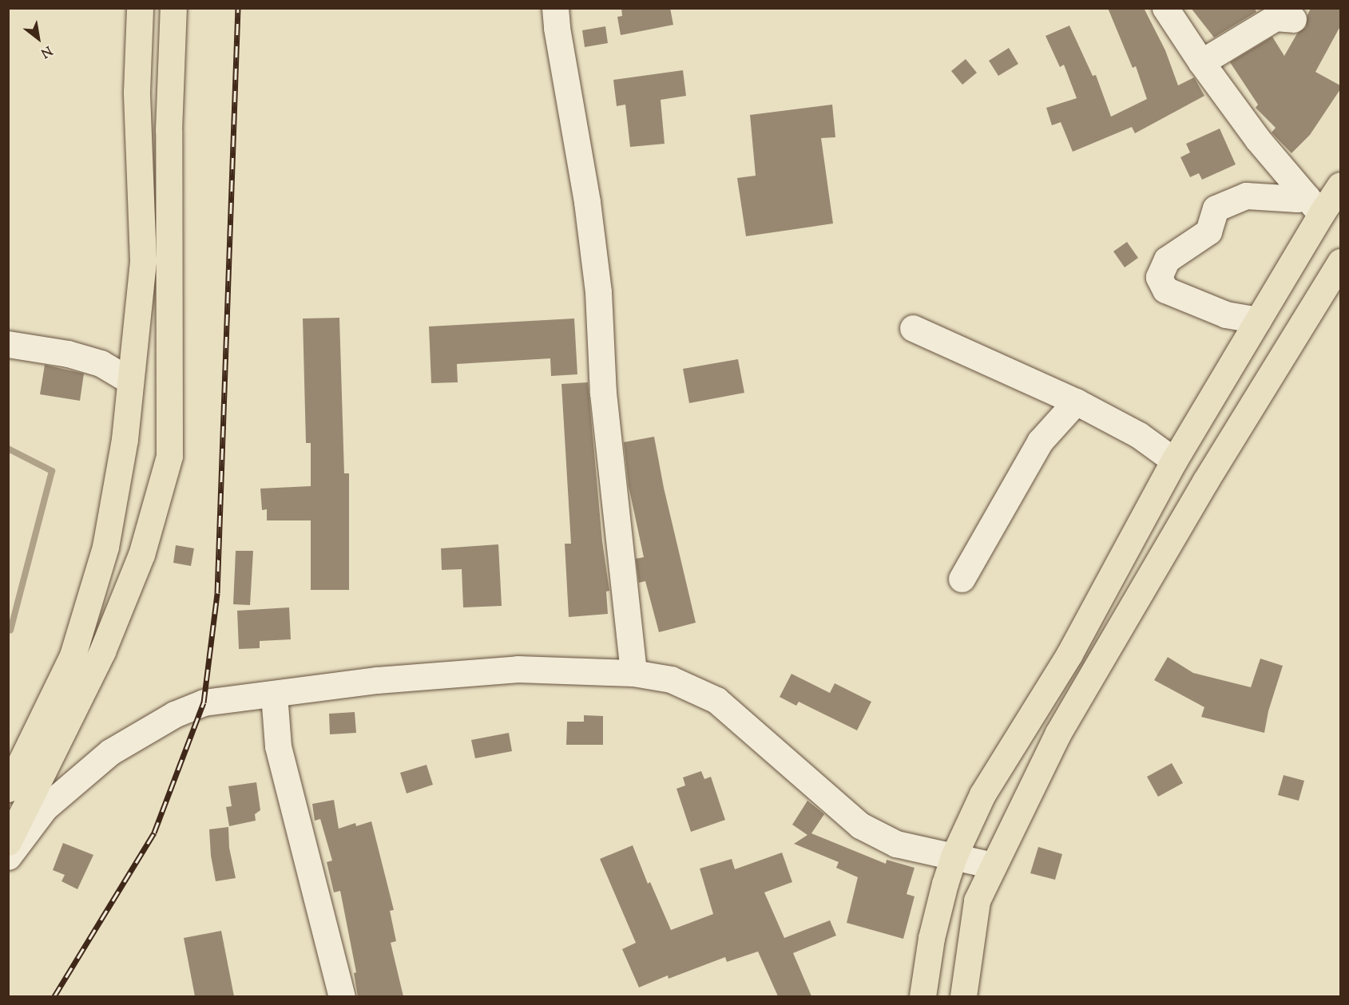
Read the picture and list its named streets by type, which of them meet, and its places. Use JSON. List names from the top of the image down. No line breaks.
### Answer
{"north":"bottom right"}
